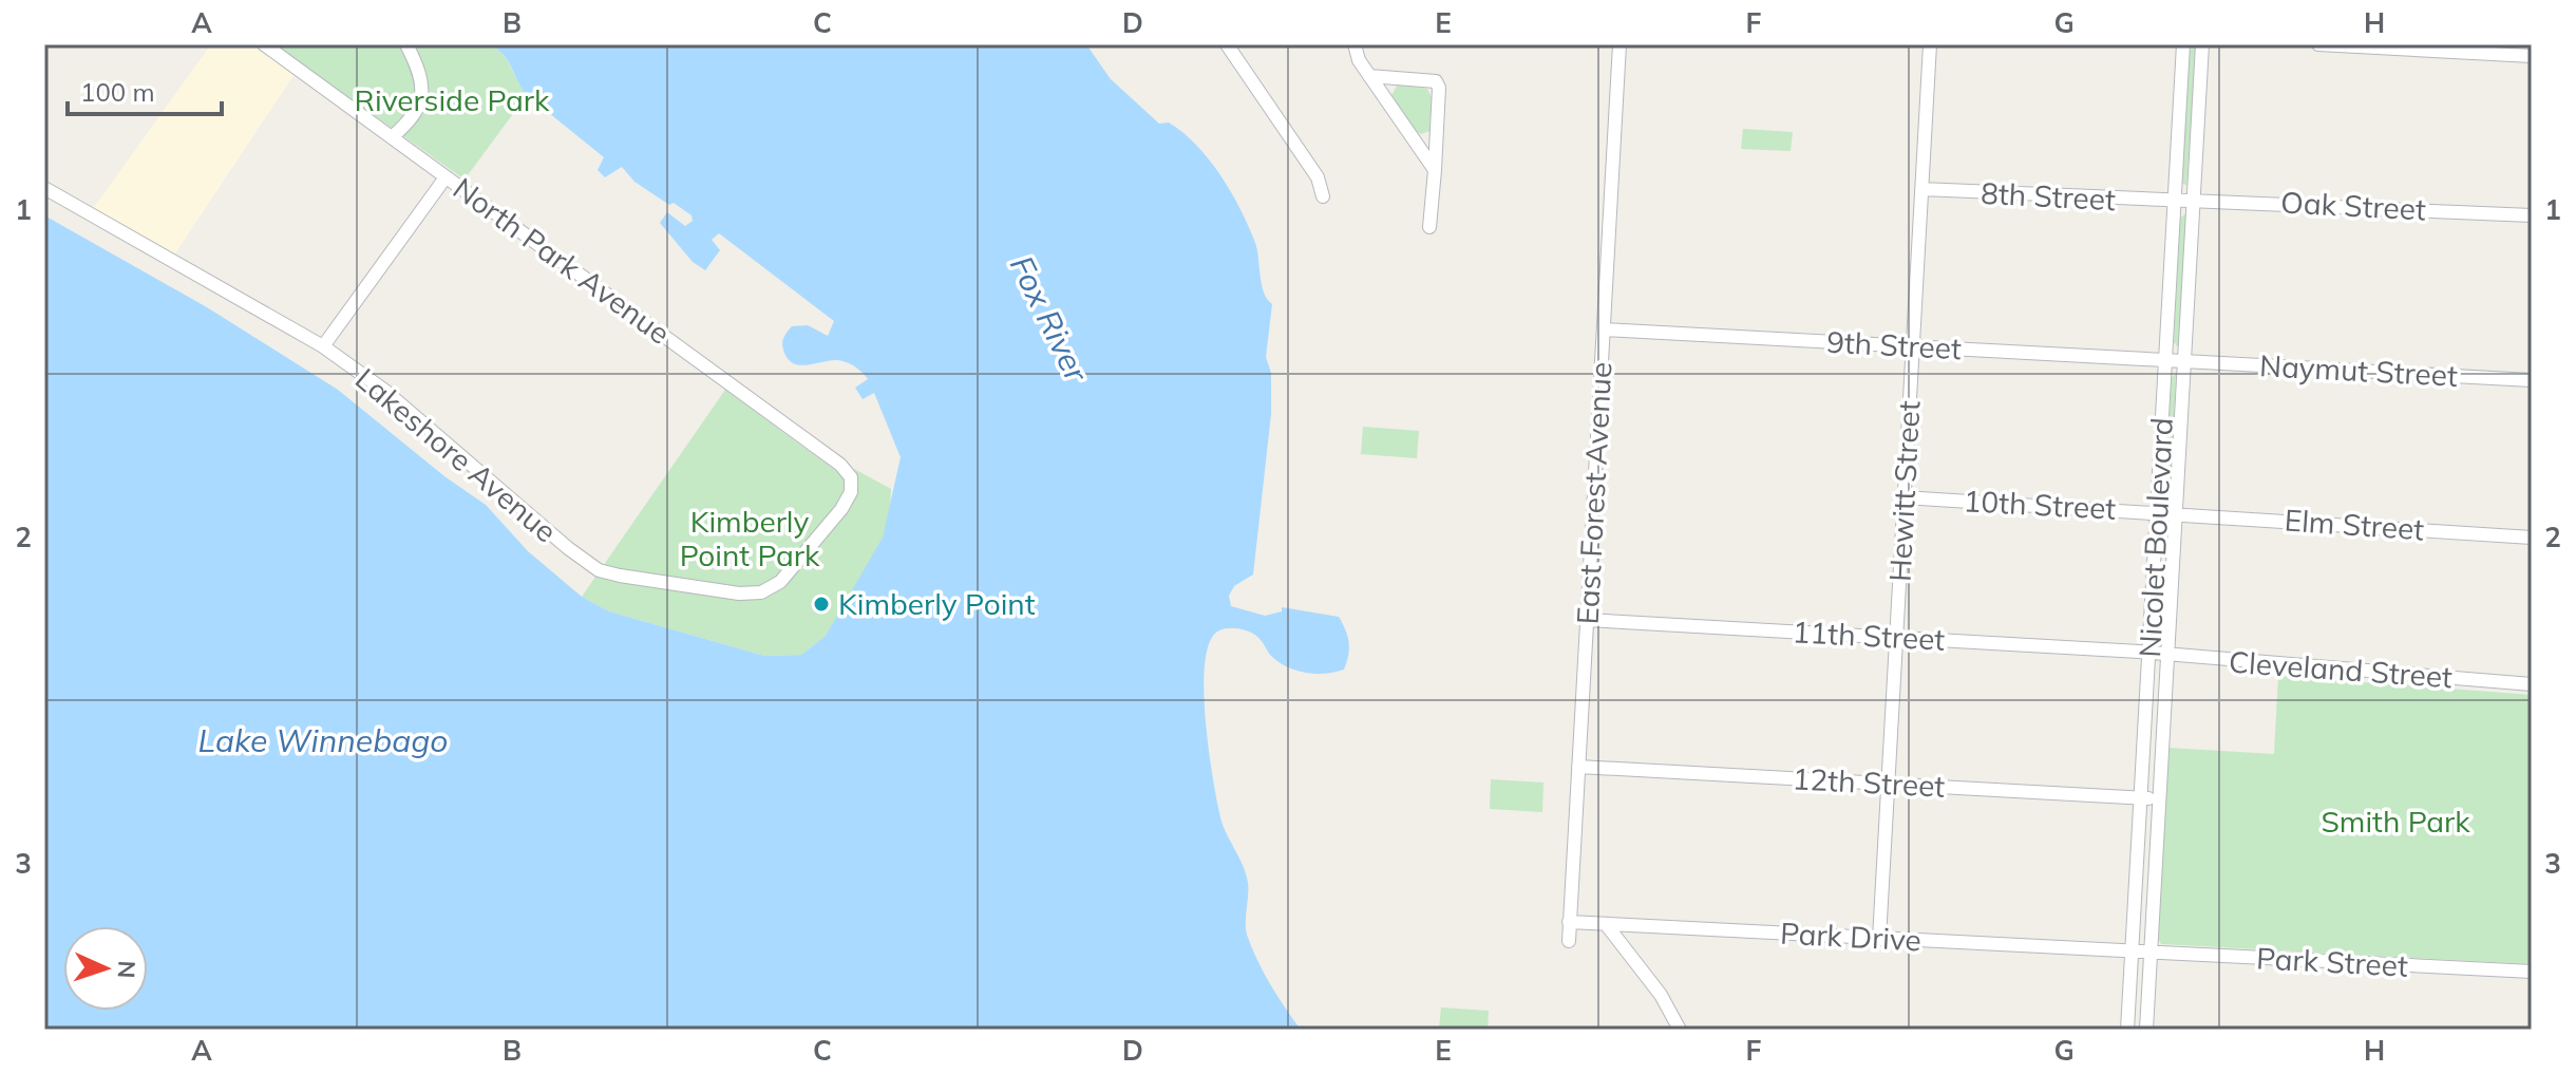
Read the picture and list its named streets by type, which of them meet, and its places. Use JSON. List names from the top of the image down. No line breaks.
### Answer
{"streets":{"street":["8th Street","Oak Street","North Park Avenue","9th Street","Naymut Street","Lakeshore Avenue","Hewitt Street","East Forest Avenue","10th Street","Elm Street","Nicolet Boulevard","11th Street","Cleveland Street","12th Street","Park Drive","Park Street"]},"crossings":[["8th Street","Oak Street"],["8th Street","Hewitt Street"],["8th Street","Nicolet Boulevard"],["Oak Street","Nicolet Boulevard"],["North Park Avenue","Lakeshore Avenue"],["9th Street","Naymut Street"],["9th Street","Hewitt Street"],["9th Street","East Forest Avenue"],["9th Street","Nicolet Boulevard"],["Naymut Street","Nicolet Boulevard"],["Hewitt Street","10th Street"],["Hewitt Street","11th Street"],["Hewitt Street","12th Street"],["Hewitt Street","Park Drive"],["East Forest Avenue","11th Street"],["East Forest Avenue","12th Street"],["East Forest Avenue","Park Drive"],["10th Street","Elm Street"],["10th Street","Nicolet Boulevard"],["Elm Street","Nicolet Boulevard"],["Nicolet Boulevard","11th Street"],["Nicolet Boulevard","Cleveland Street"],["Nicolet Boulevard","12th Street"],["Nicolet Boulevard","Park Drive"],["Nicolet Boulevard","Park Street"],["11th Street","Cleveland Street"],["Park Drive","Park Street"]],"water":["Fox River","Lake Winnebago"],"parks":["Riverside Park","Kimberly Point Park","Smith Park"],"places":["Kimberly Point"],"scale_bar":"100 m","north":"right","grid":{"columns":["A","B","C","D","E","F","G","H"],"rows":["1","2","3"]}}
